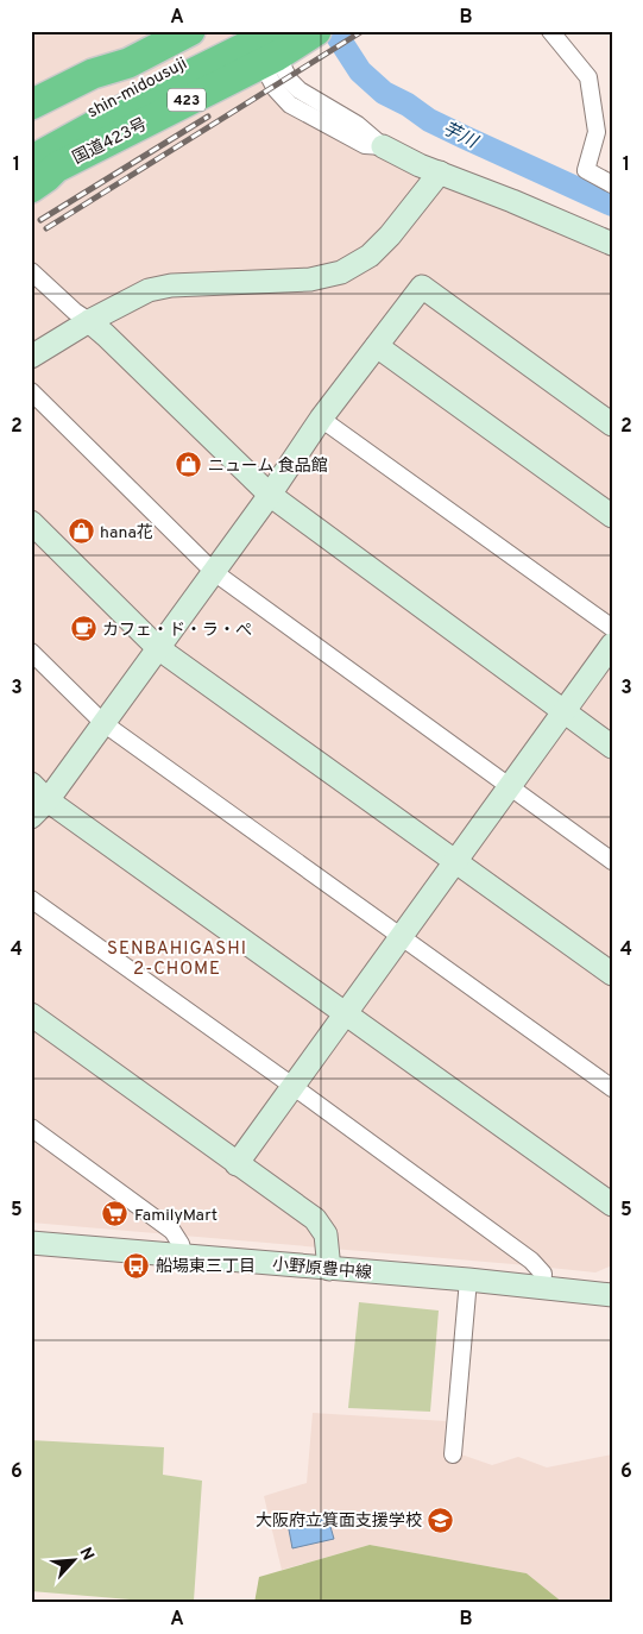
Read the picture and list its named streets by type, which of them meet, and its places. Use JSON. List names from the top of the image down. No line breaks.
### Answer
{"streets":{"highway":["shin-midousuji","423","国道423号"],"street":["小野原豊中線"]},"crossings":[["shin-midousuji","国道423号"]],"districts":["SENBAHIGASHI 2-CHOME"],"water":["芋川"],"places":{"shop":["ニューム 食品館","hana花"],"cafe":["カフェ・ド・ラ・ぺ"],"supermarket":["FamilyMart"],"bus stop":["船場東三丁目"],"school or university":["大阪府立箕面支援学校"]},"north":"top right","grid":{"columns":["A","B"],"rows":["1","2","3","4","5","6"]}}
